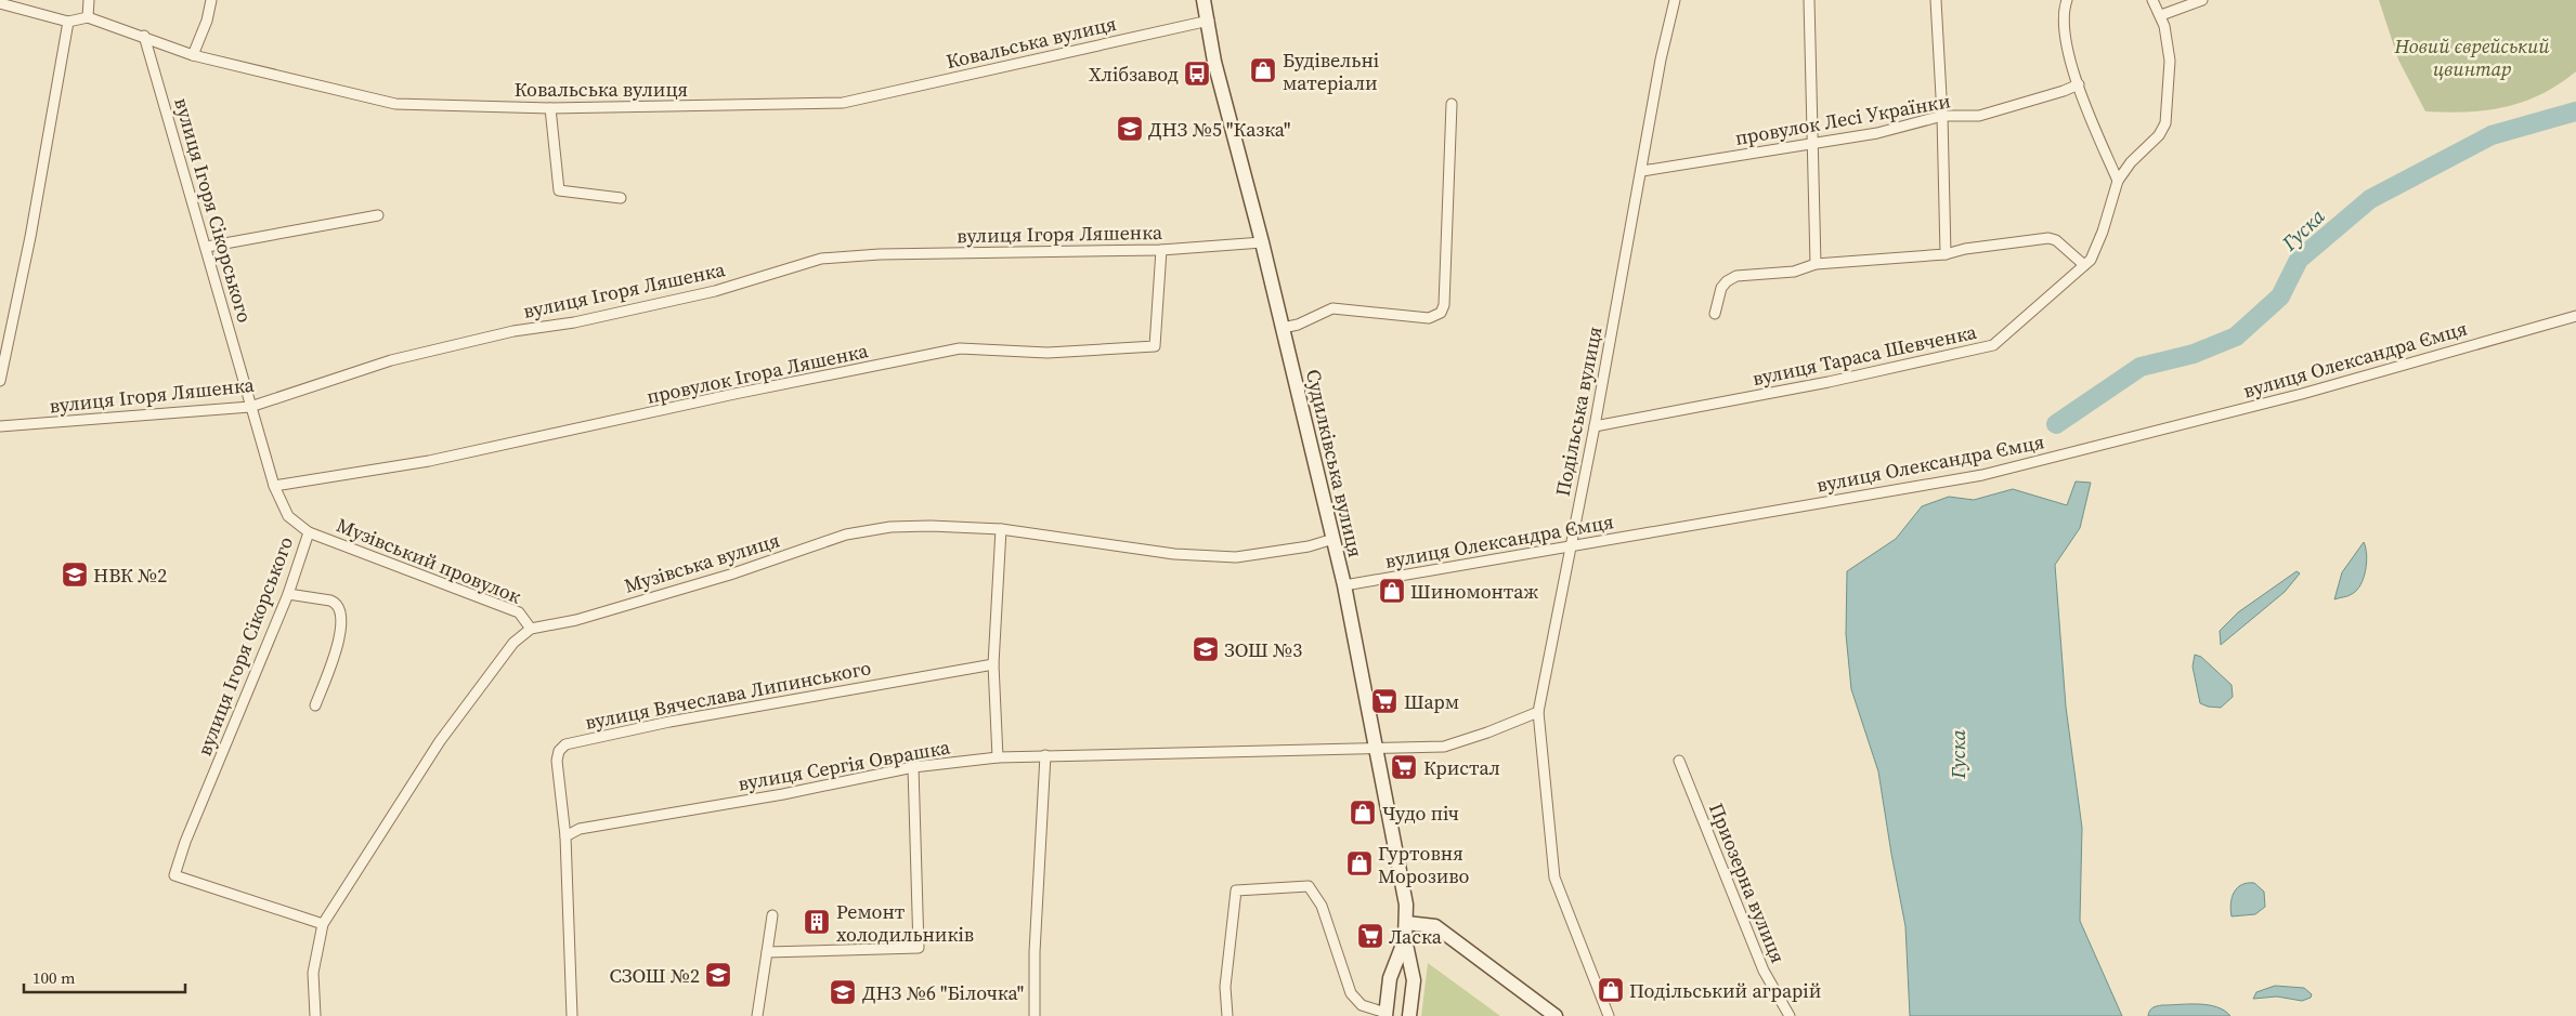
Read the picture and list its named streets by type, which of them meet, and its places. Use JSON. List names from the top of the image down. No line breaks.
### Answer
{"streets":{"main road":["Судилківська вулиця"],"street":["Ковальська вулиця","провулок Лесі Українки","вулиця Ігоря Сікорського","вулиця Ігоря Ляшенка","вулиця Тараса Шевченка","вулиця Олександра Ємця","провулок Ігора Ляшенка","Подільська вулиця","Музівський провулок","Музівська вулиця","вулиця Вячеслава Липинського","вулиця Сергія Оврашка","Приозерна вулиця"]},"crossings":[["Ковальська вулиця","вулиця Ігоря Сікорського"],["Ковальська вулиця","Судилківська вулиця"],["провулок Лесі Українки","Подільська вулиця"],["вулиця Ігоря Сікорського","вулиця Ігоря Ляшенка"],["вулиця Ігоря Сікорського","провулок Ігора Ляшенка"],["вулиця Ігоря Сікорського","Музівський провулок"],["вулиця Ігоря Ляшенка","провулок Ігора Ляшенка"],["вулиця Ігоря Ляшенка","Судилківська вулиця"],["вулиця Тараса Шевченка","Подільська вулиця"],["вулиця Олександра Ємця","Подільська вулиця"],["вулиця Олександра Ємця","Судилківська вулиця"],["Подільська вулиця","вулиця Сергія Оврашка"],["Судилківська вулиця","Музівська вулиця"],["Судилківська вулиця","вулиця Сергія Оврашка"],["Музівський провулок","Музівська вулиця"],["вулиця Вячеслава Липинського","вулиця Сергія Оврашка"]],"water":["Гуска"],"parks":["Новий єврейський цвинтар"],"places":{"shop":["Будівельні матеріали","Шиномонтаж","Чудо піч","Гуртовня Морозиво","Подільський аграрій"],"bus stop":["Хлібзавод"],"school or university":["ДНЗ №5 \"Казка\"","НВК №2","ЗОШ №3","СЗОШ №2","ДНЗ №6 \"Білочка\""],"supermarket":["Шарм","Кристал","Ласка"],"building":["Ремонт холодильників"]},"scale_bar":"100 m"}
